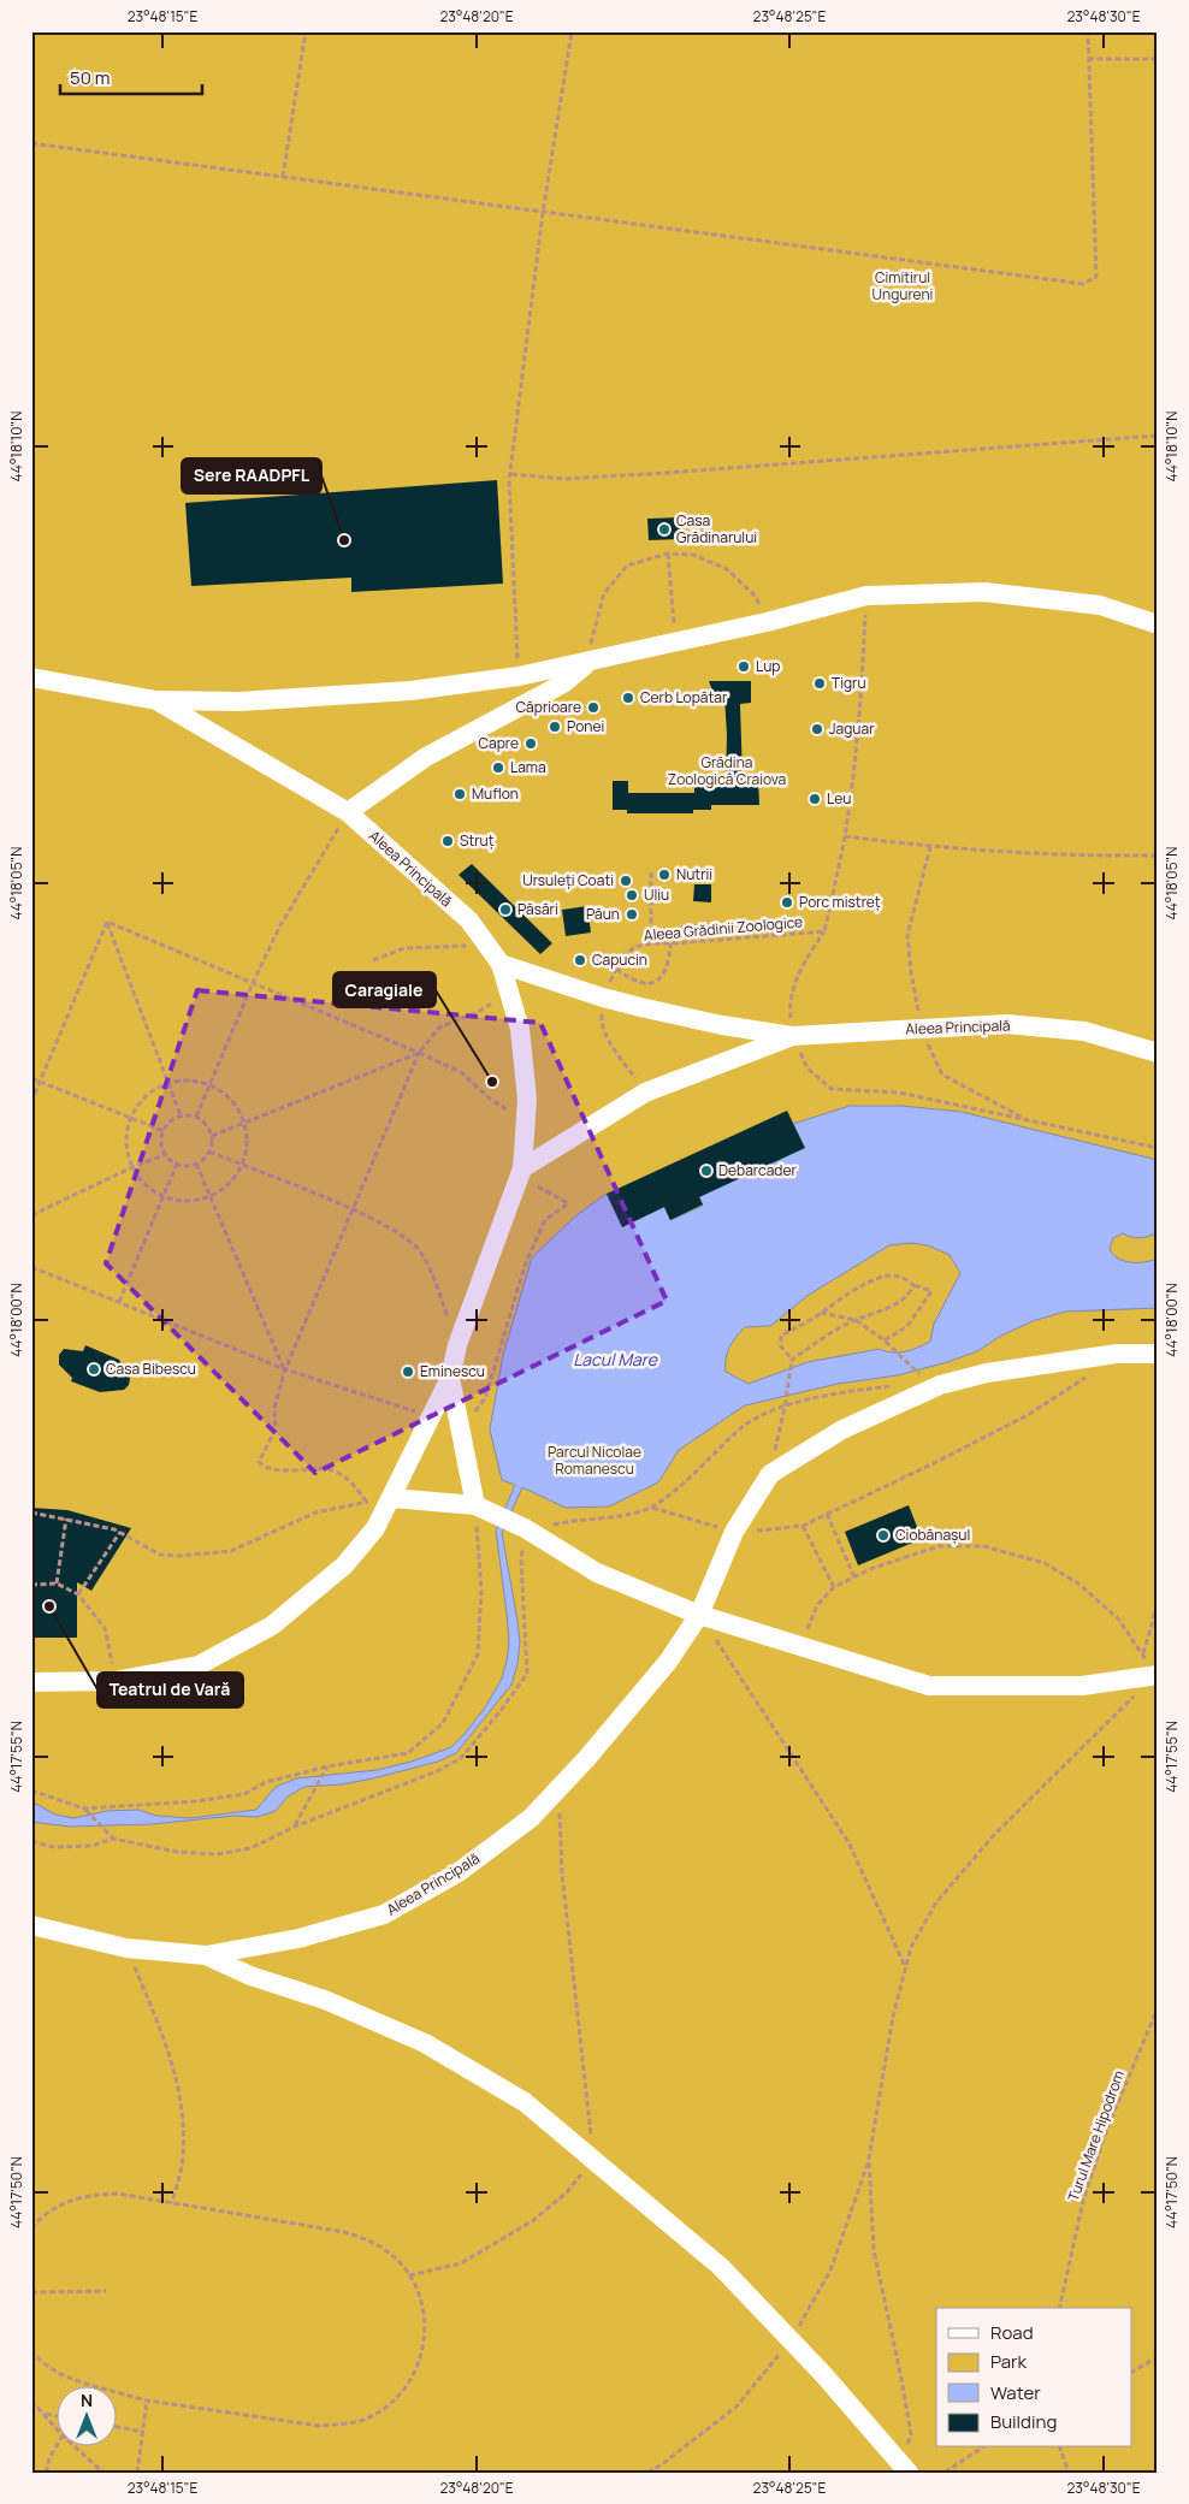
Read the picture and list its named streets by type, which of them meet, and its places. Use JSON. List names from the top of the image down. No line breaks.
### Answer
{"streets":{"street":["Aleea Principală"],"path":["Aleea Grădinii Zoologice","Turul Mare Hipodrom"]},"crossings":[["Aleea Principală","Aleea Grădinii Zoologice"]],"water":["Lacul Mare"],"parks":["Cimitirul Ungureni","Grădina Zoologică Craiova","Parcul Nicolae Romanescu"],"places":["Casa Grădinarului","Sere RAADPFL","Lup","Tigru","Cerb Lopătar","Căprioare","Ponei","Jaguar","Capre","Lama","Muflon","Leu","Struț","Nutrii","Ursuleți Coati","Uliu","Porc mistreț","Păsări","Păun","Capucin","Caragiale","Debarcader","Casa Bibescu","Eminescu","Ciobănașul","Teatrul de Vară"],"legend":["Road","Park","Water","Building"],"scale_bar":"50 m","north":"top","coordinates":["23°48'15\"E","23°48'20\"E","23°48'25\"E","23°48'30\"E","44°18'10\"N","44°18'05\"N","44°18'00\"N","44°17'55\"N","44°17'50\"N"]}
